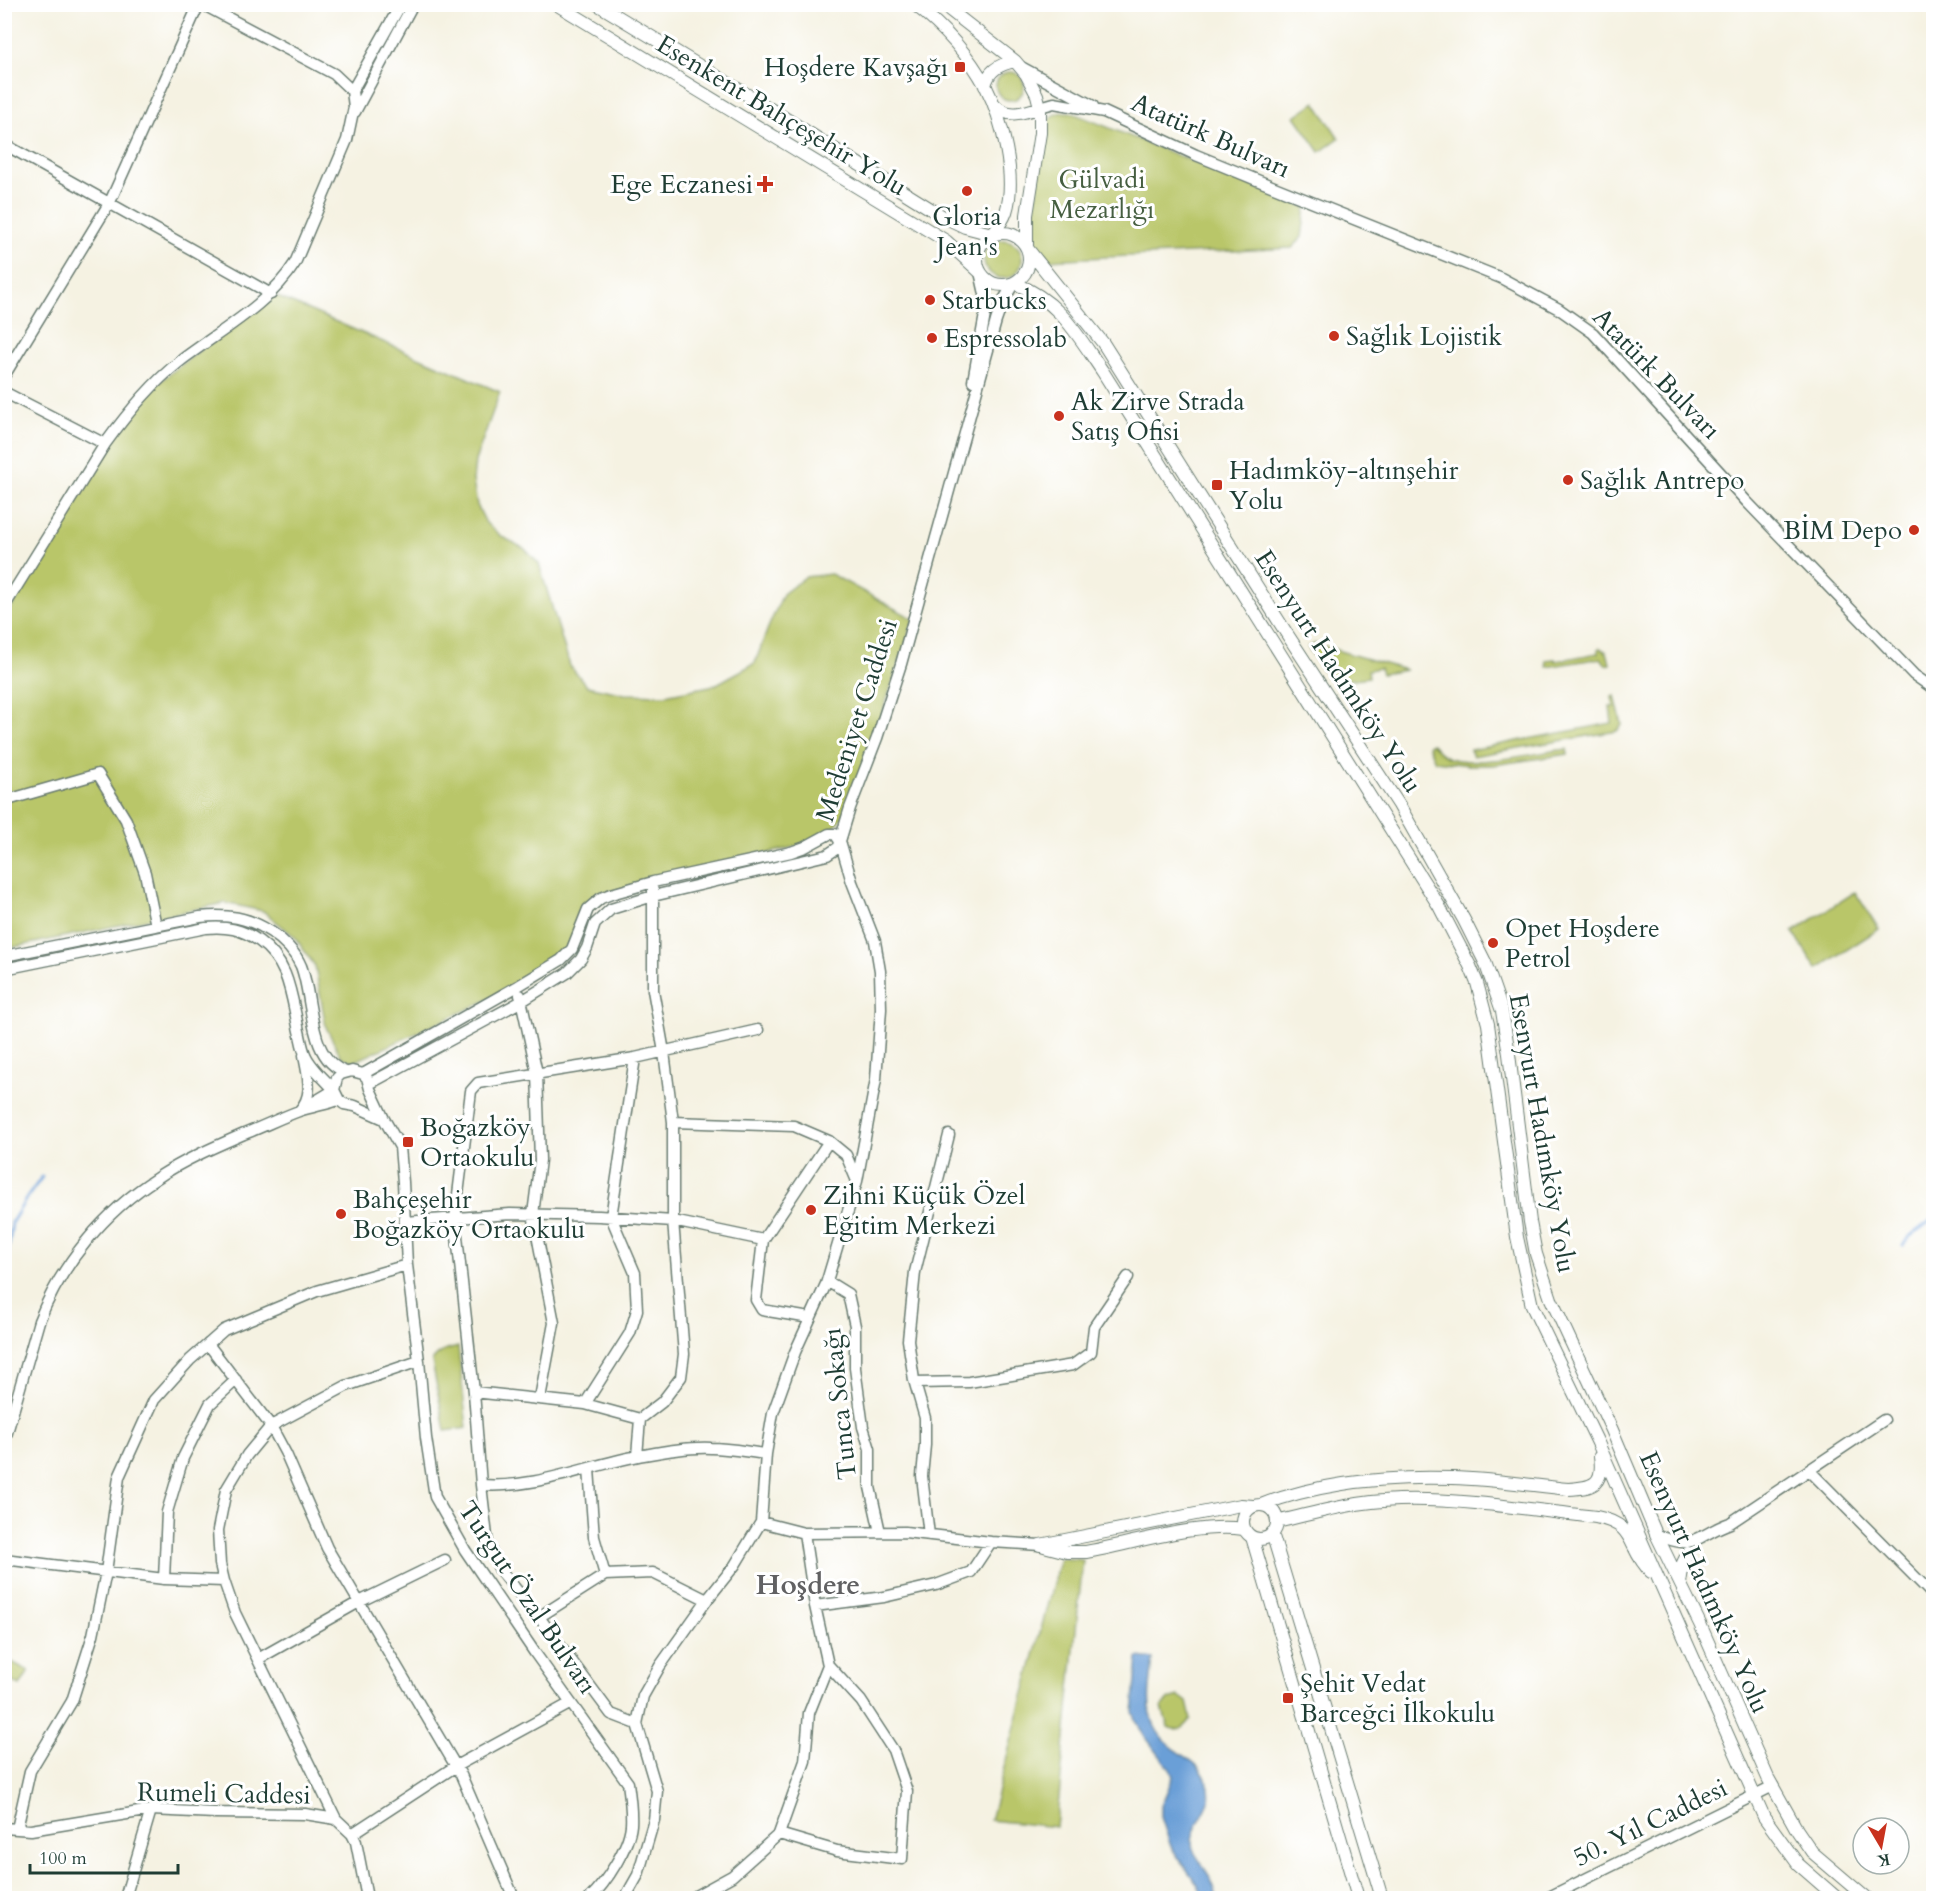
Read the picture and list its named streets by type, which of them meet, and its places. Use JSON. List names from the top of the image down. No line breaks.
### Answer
{"streets":{"main road":["Esenkent Bahçeşehir Yolu","Atatürk Bulvarı","Esenyurt Hadımköy Yolu"],"street":["Medeniyet Caddesi","Tunca Sokağı","Turgut Özal Bulvarı","Rumeli Caddesi","50. Yıl Caddesi"]},"crossings":[["Esenkent Bahçeşehir Yolu","Atatürk Bulvarı"],["Esenkent Bahçeşehir Yolu","Esenyurt Hadımköy Yolu"],["Atatürk Bulvarı","Esenyurt Hadımköy Yolu"],["Esenyurt Hadımköy Yolu","50. Yıl Caddesi"],["Medeniyet Caddesi","Tunca Sokağı"]],"districts":["Hoşdere"],"parks":["Gülvadi Mezarlığı"],"places":{"transit":["Hoşdere Kavşağı","Hadımköy-altınşehir Yolu","Boğazköy Ortaokulu","Şehit Vedat Barceğci İlkokulu"],"health":["Ege Eczanesi"],"other":["Gloria Jean's","Starbucks","Sağlık Lojistik","Espressolab","Ak Zirve Strada Satış Ofisi","Sağlık Antrepo","BİM Depo","Opet Hoşdere Petrol","Zihni Küçük Özel Eğitim Merkezi","Bahçeşehir Boğazköy Ortaokulu"]},"scale_bar":"100 m","north":"bottom"}
